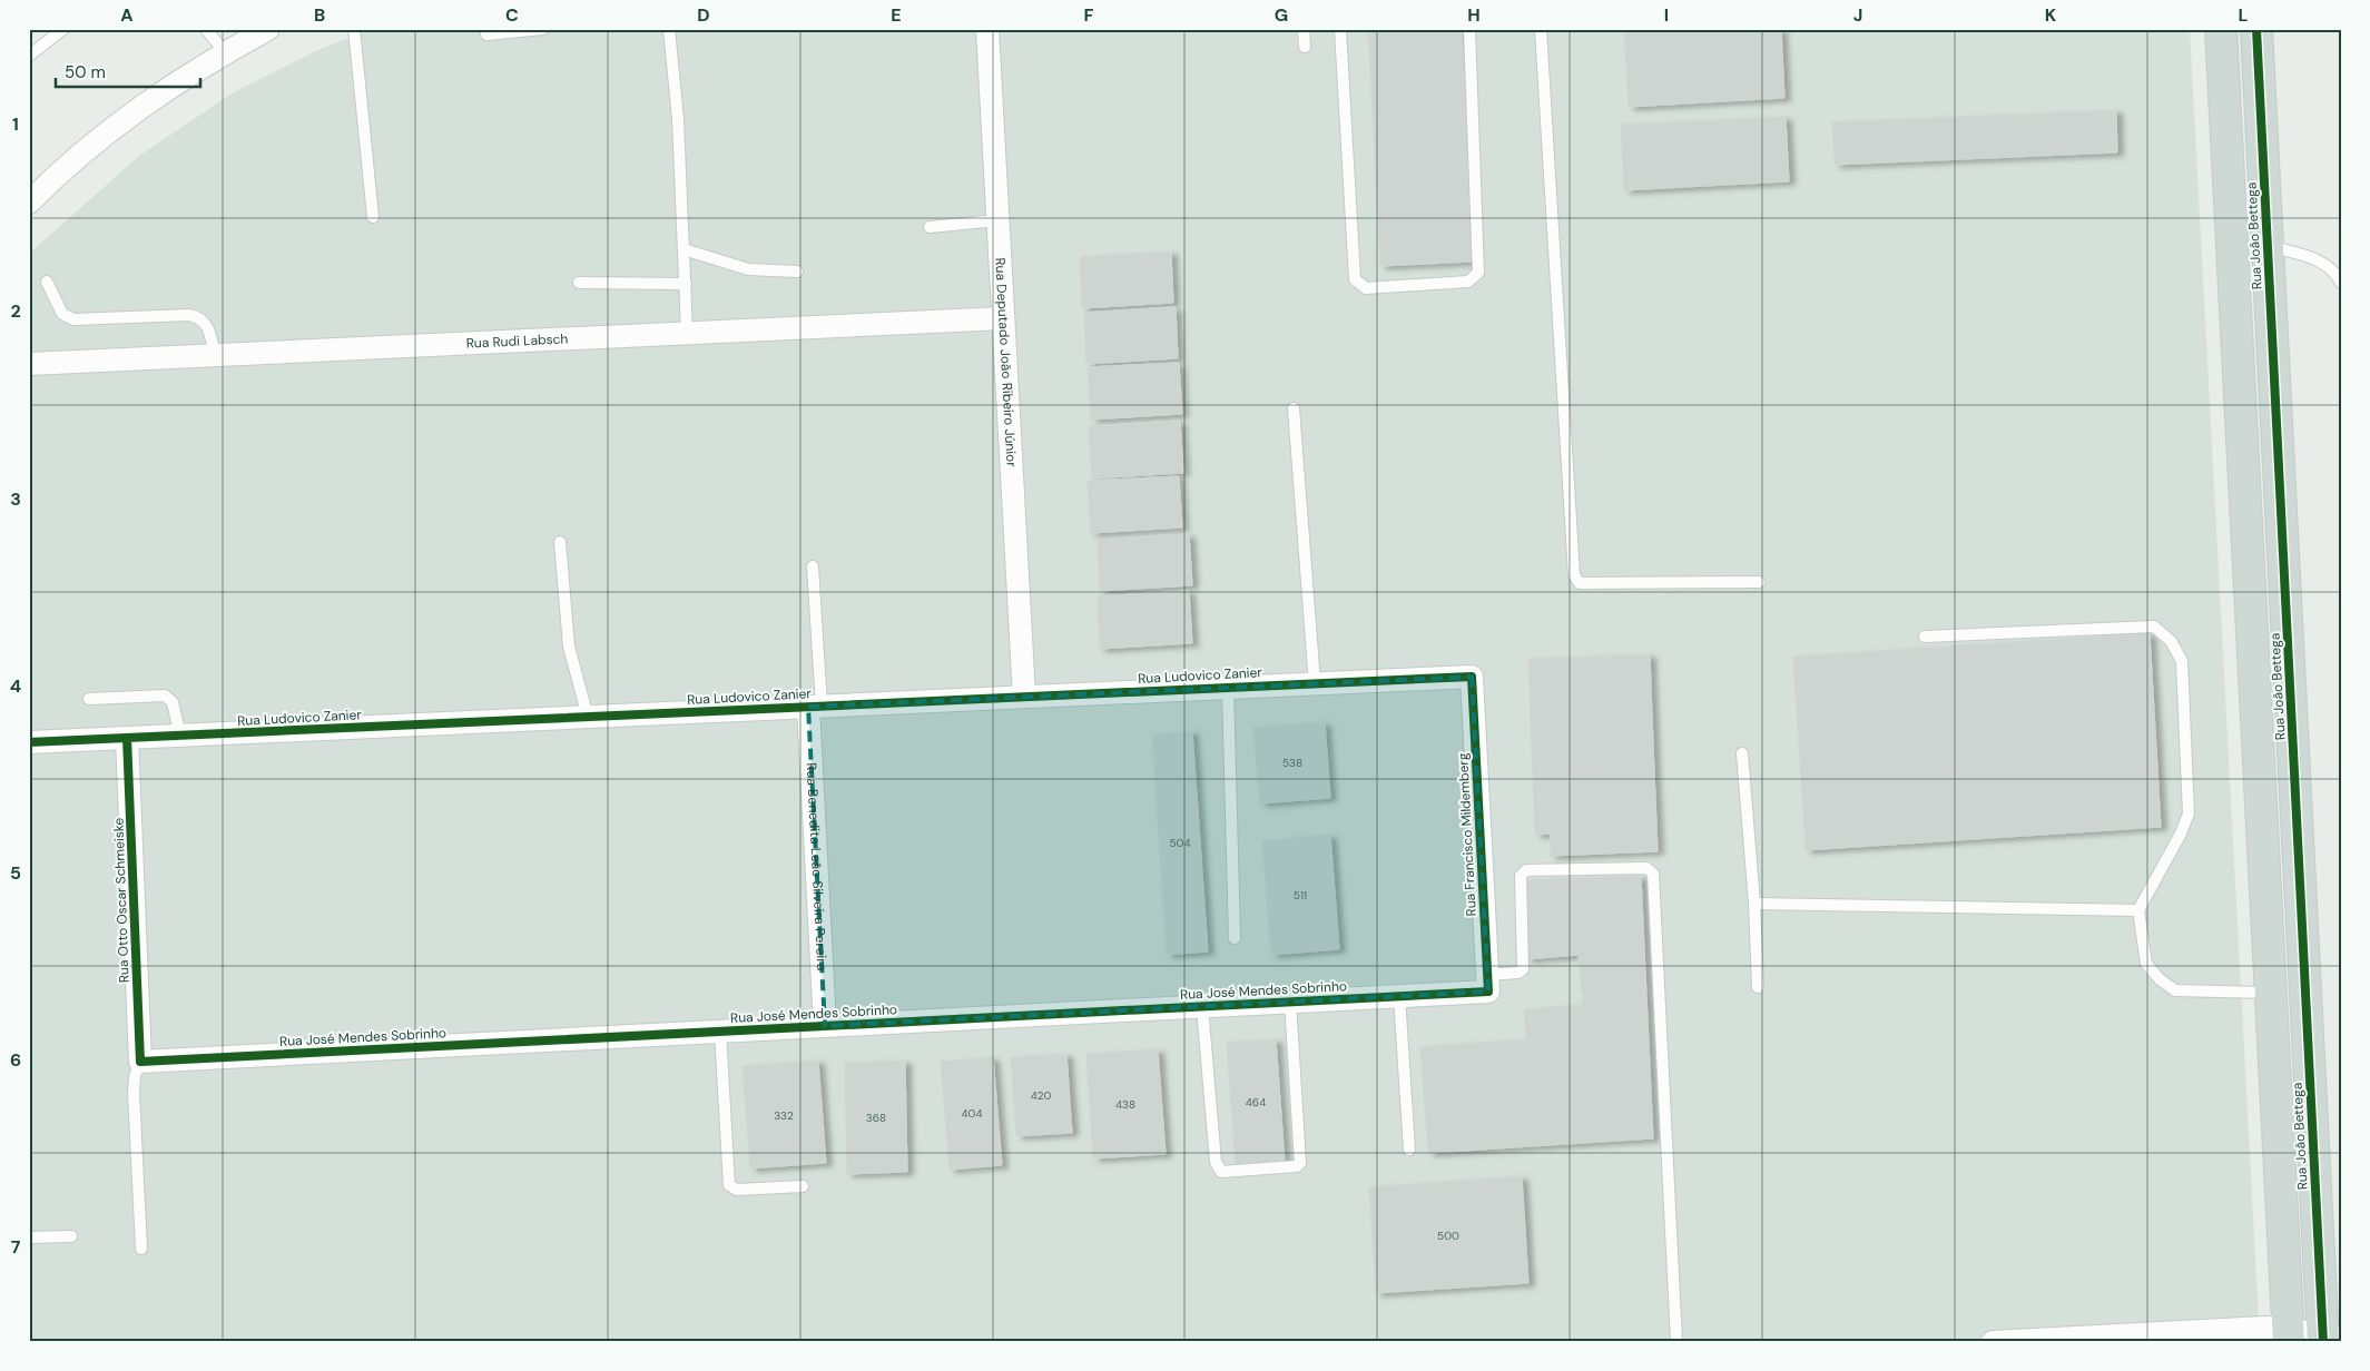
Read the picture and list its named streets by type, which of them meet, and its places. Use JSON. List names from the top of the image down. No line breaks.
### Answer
{"streets":{"main road":["Rua João Bettega"],"street":["Rua Rudi Labsch","Rua Deputado João Ribeiro Júnior","Rua Ludovico Zanier","Rua Francisco Mildemberg","Rua Benedita Leão Silveira Pereira","Rua Otto Oscar Schmeiske","Rua José Mendes Sobrinho"]},"crossings":[["Rua Rudi Labsch","Rua Deputado João Ribeiro Júnior"],["Rua Deputado João Ribeiro Júnior","Rua Ludovico Zanier"],["Rua Ludovico Zanier","Rua Francisco Mildemberg"],["Rua Ludovico Zanier","Rua Benedita Leão Silveira Pereira"],["Rua Ludovico Zanier","Rua Otto Oscar Schmeiske"],["Rua Francisco Mildemberg","Rua José Mendes Sobrinho"],["Rua Benedita Leão Silveira Pereira","Rua José Mendes Sobrinho"],["Rua Otto Oscar Schmeiske","Rua José Mendes Sobrinho"]],"house_numbers":["538","504","511","420","464","438","404","332","368","500"],"scale_bar":"50 m","grid":{"columns":["A","B","C","D","E","F","G","H","I","J","K","L"],"rows":["1","2","3","4","5","6","7"]}}
